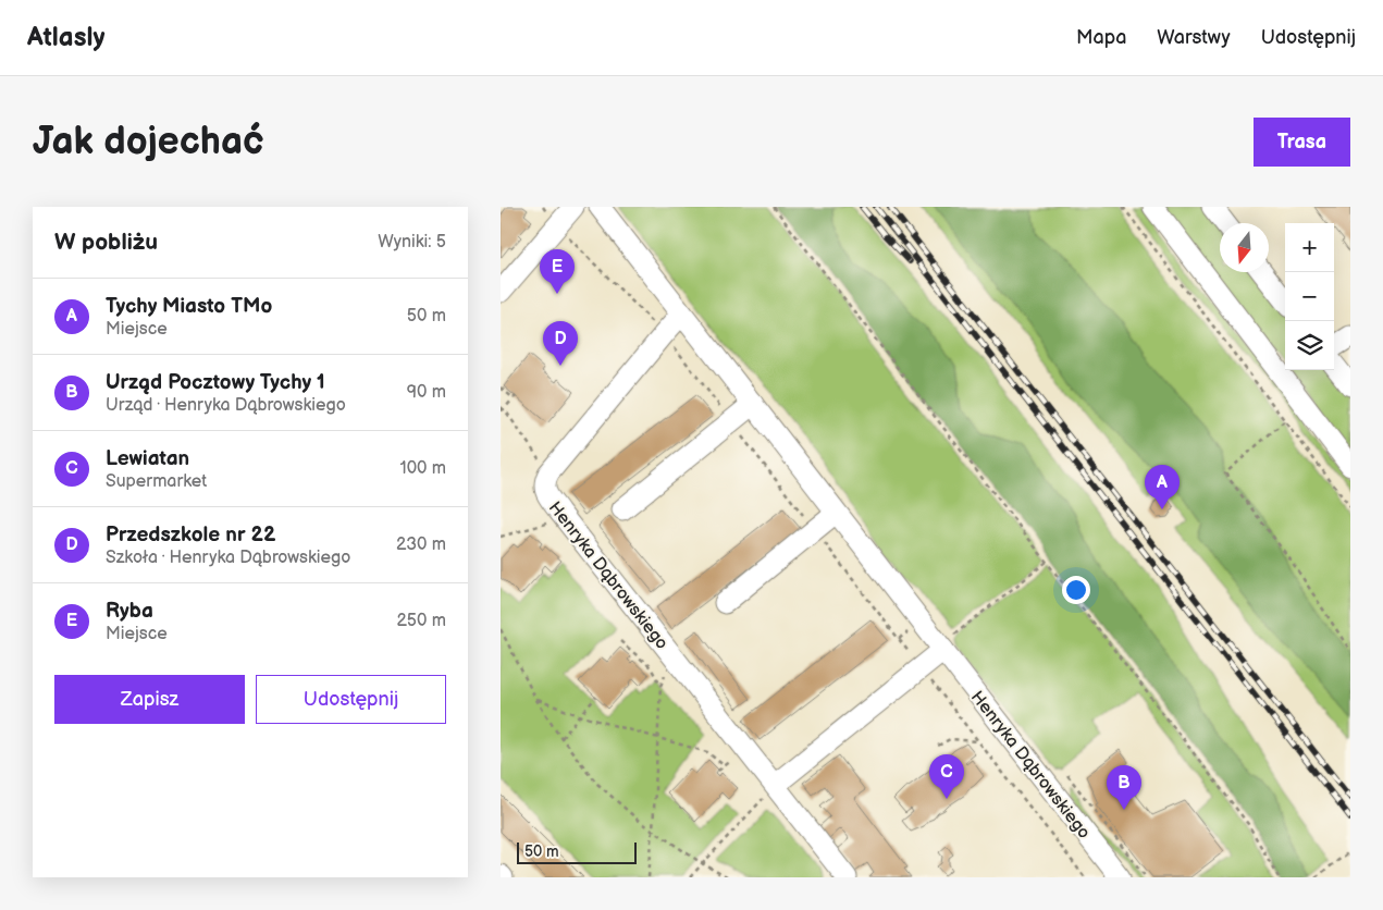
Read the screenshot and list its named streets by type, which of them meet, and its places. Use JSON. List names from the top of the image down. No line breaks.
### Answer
{"streets":{"street":["Henryka Dąbrowskiego"]},"scale_bar":"50 m","north":"bottom","page":{"header":"Atlasly","nav":["Mapa","Warstwy","Udostępnij"],"buttons":["Trasa",["Zapisz","Udostępnij"]],"title":"Jak dojechać","heading":["W pobliżu","Wyniki: 5"],"map_buttons":["+","−"],"pins":["E","D","A","C","B"],"list":[{"mark":"A","name":"Tychy Miasto TMo","note":"Miejsce","value":"50 m"},{"mark":"B","name":"Urząd Pocztowy Tychy 1","note":"Urząd · Henryka Dąbrowskiego","value":"90 m"},{"mark":"C","name":"Lewiatan","note":"Supermarket","value":"100 m"},{"mark":"D","name":"Przedszkole nr 22","note":"Szkoła · Henryka Dąbrowskiego","value":"230 m"},{"mark":"E","name":"Ryba","note":"Miejsce","value":"250 m"}],"scale":"50 m"}}
